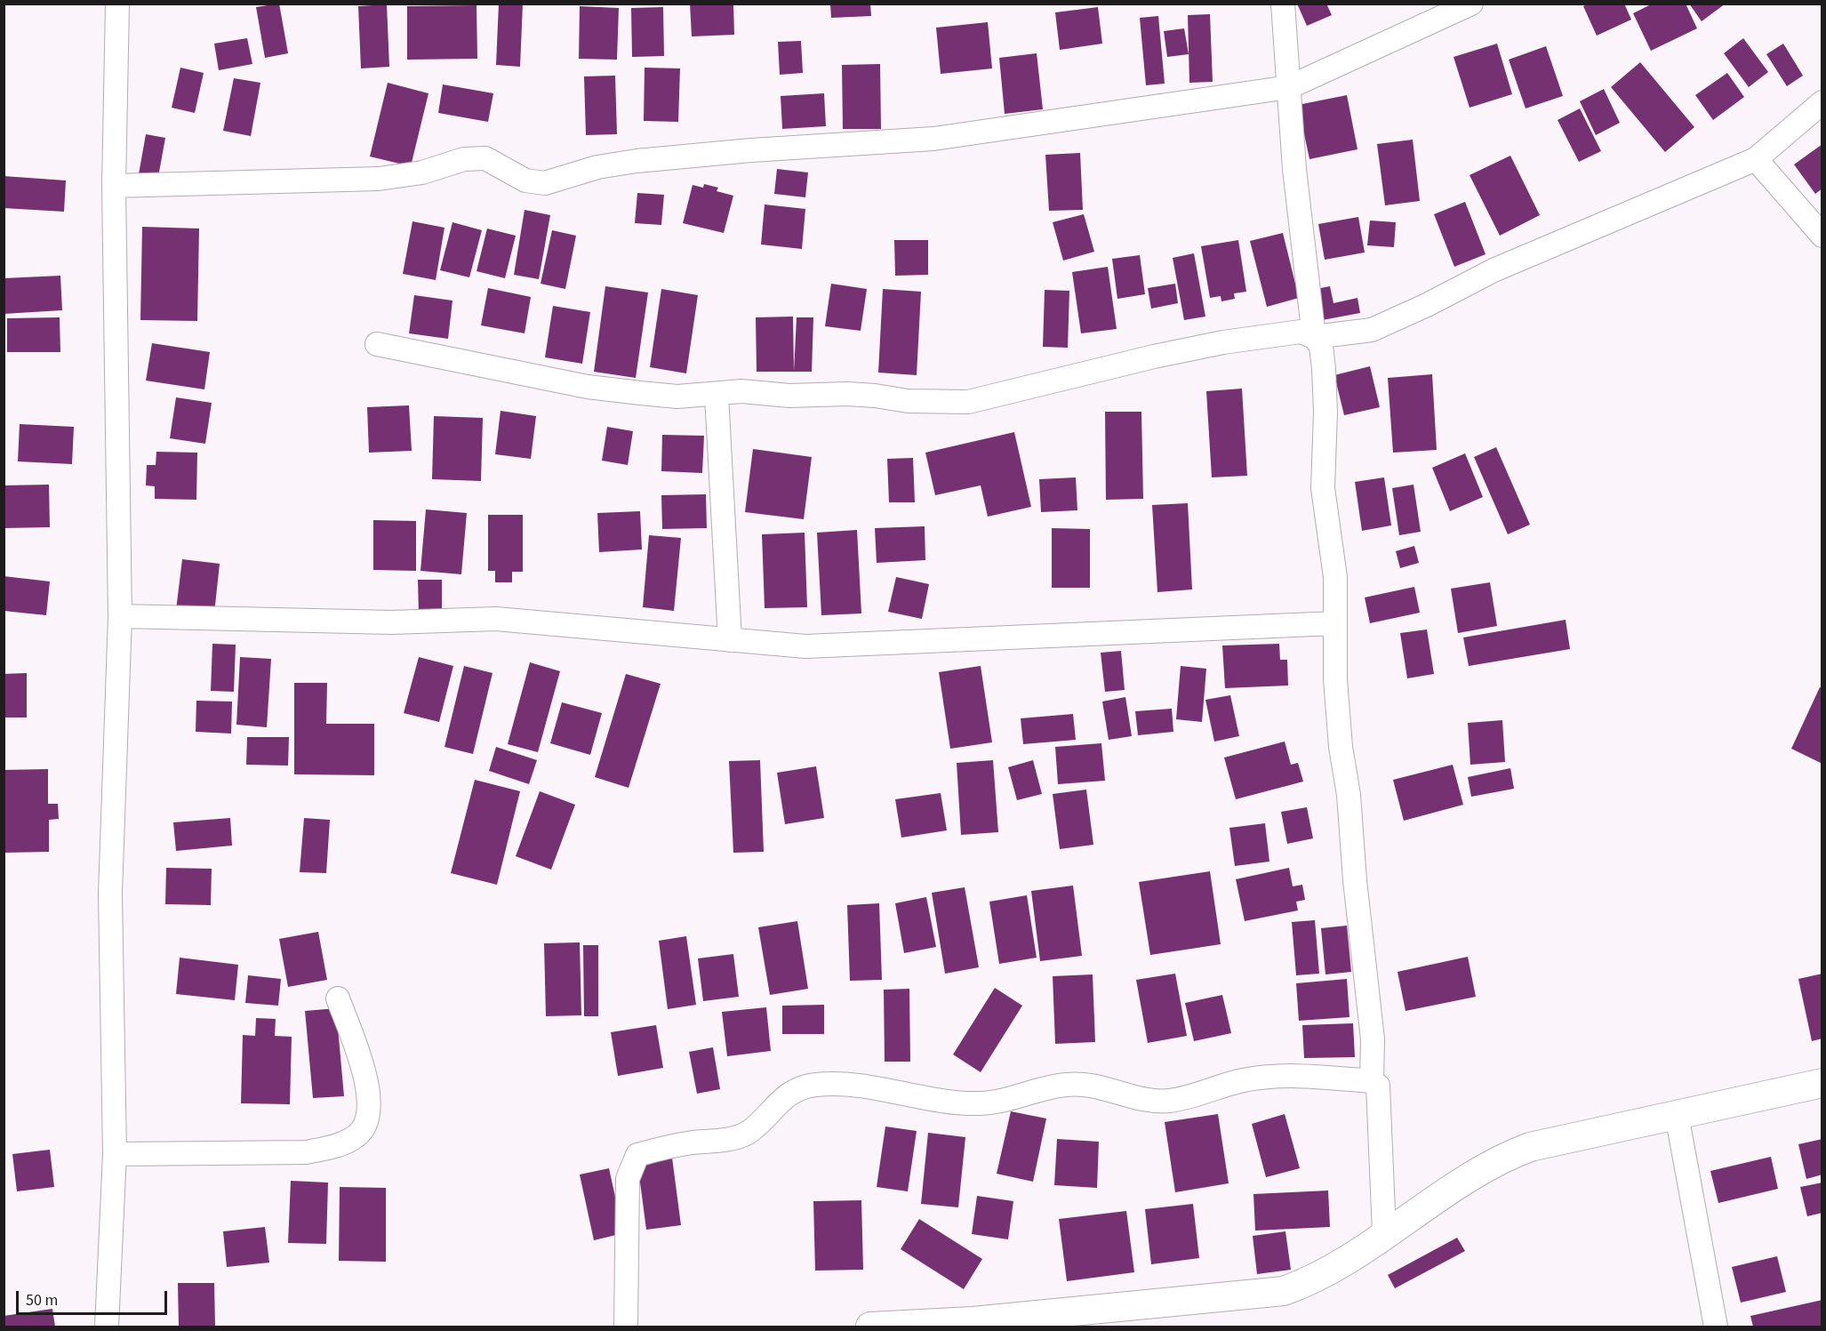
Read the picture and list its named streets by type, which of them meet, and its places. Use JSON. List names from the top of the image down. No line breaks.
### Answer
{"scale_bar":"50 m"}
